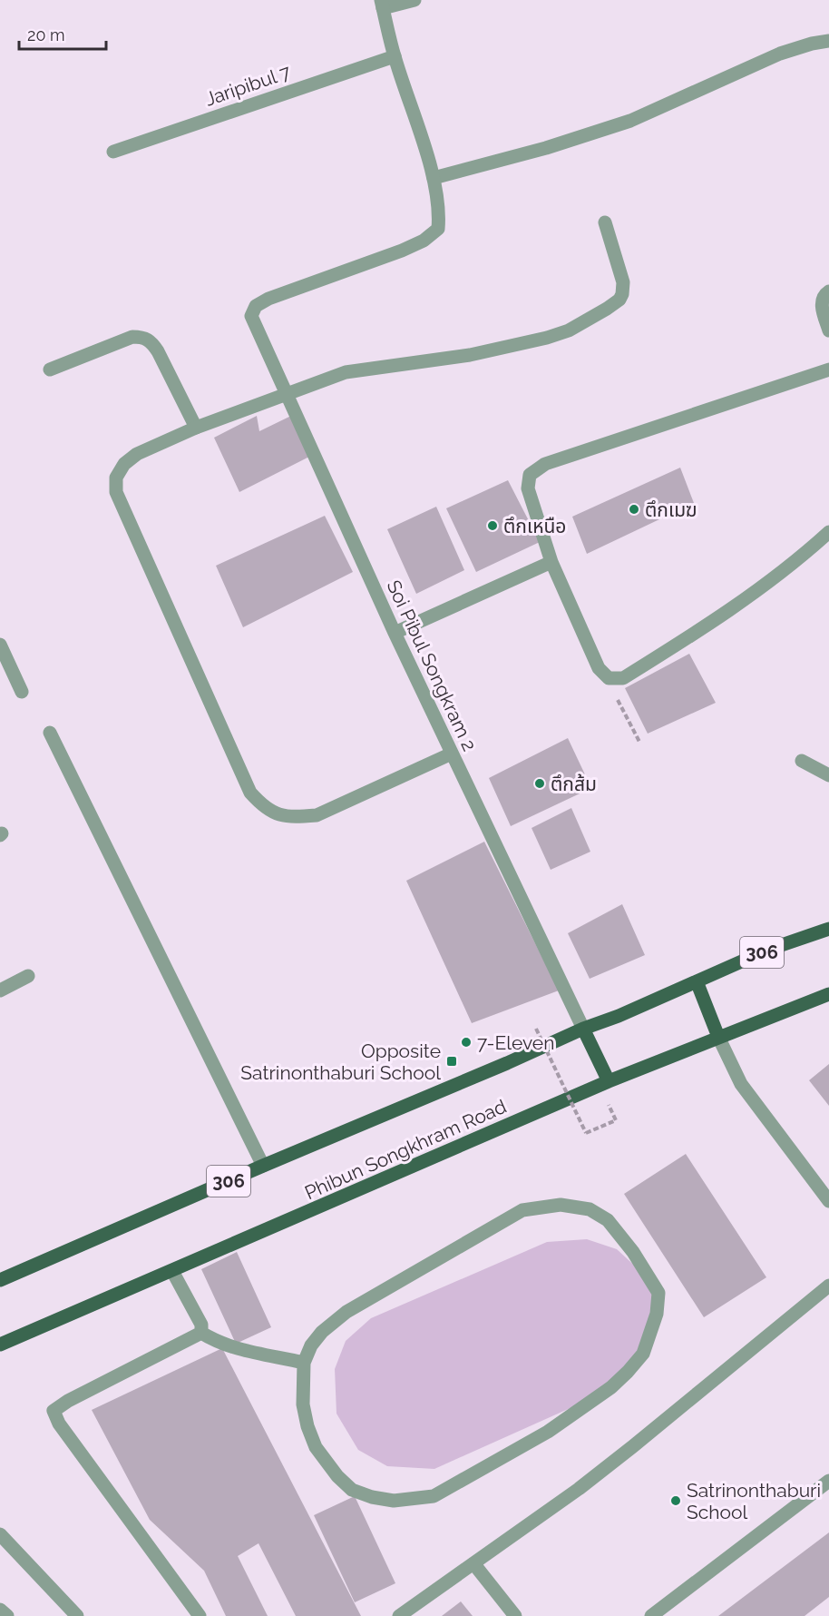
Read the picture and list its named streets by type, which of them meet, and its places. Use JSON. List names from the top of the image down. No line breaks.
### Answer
{"streets":{"main road":["306","Phibun Songkhram Road"],"street":["Jaripibul 7","Soi Pibul Songkram 2"]},"crossings":[["Soi Pibul Songkram 2","Phibun Songkhram Road"]],"places":{"other":["ตึกเมฆ","ตึกเหนือ","ตึกส้ม","7-Eleven","Satrinonthaburi School"],"transit":["Opposite Satrinonthaburi School"]},"scale_bar":"20 m"}
